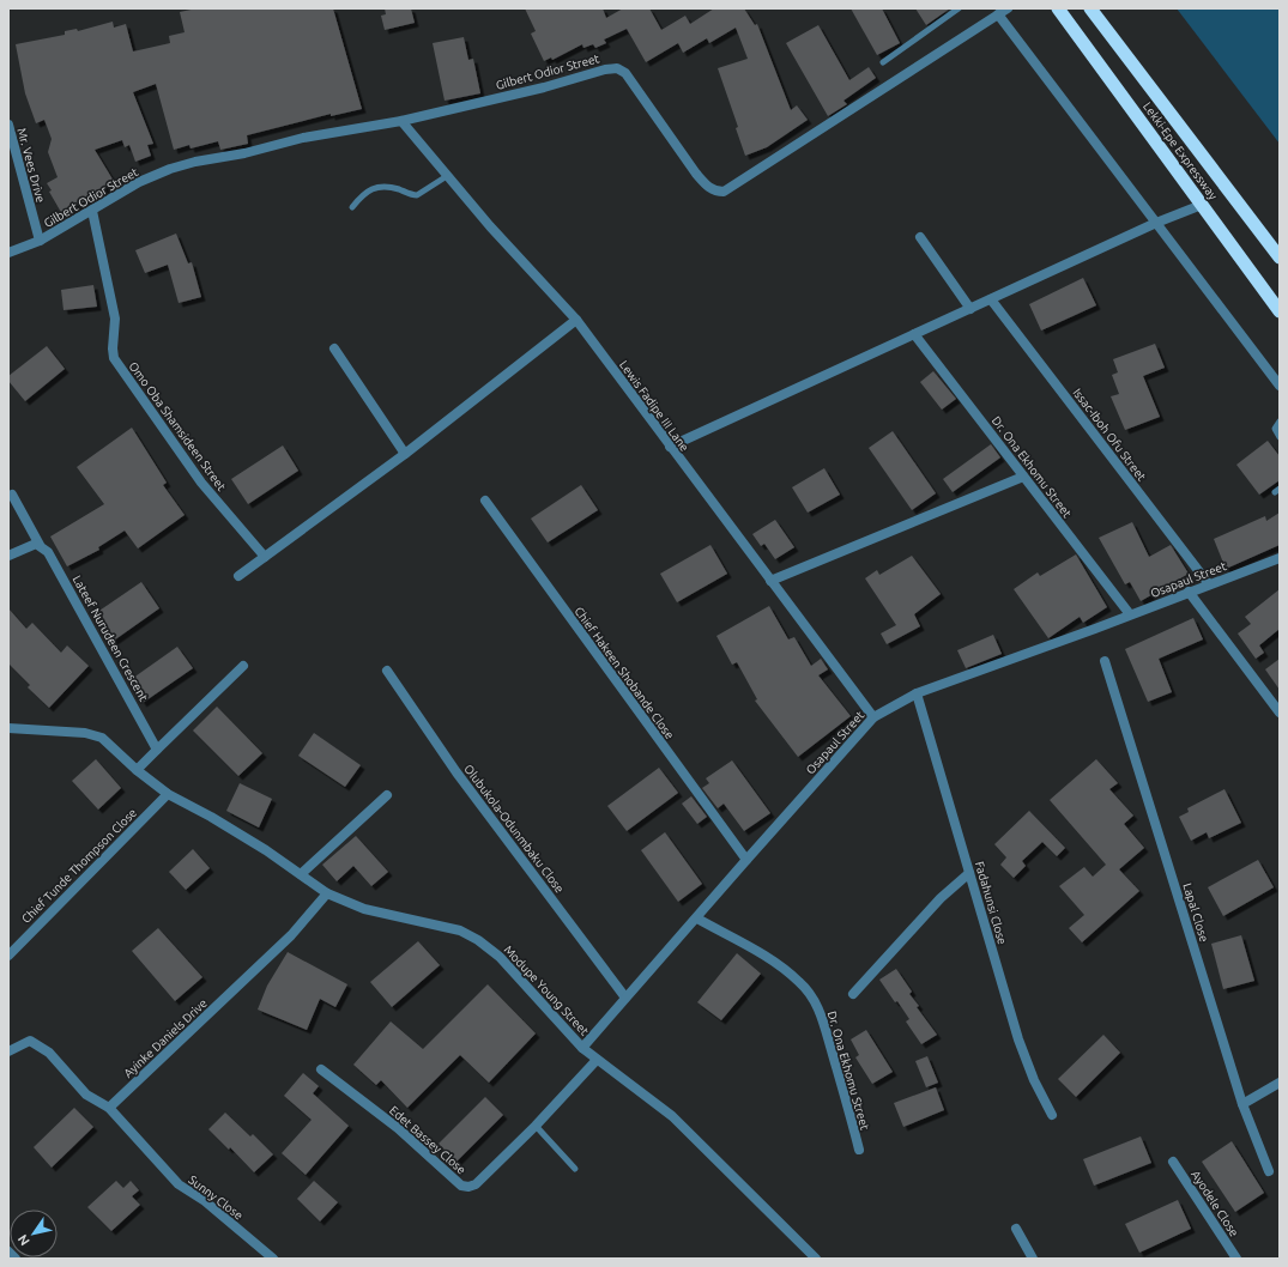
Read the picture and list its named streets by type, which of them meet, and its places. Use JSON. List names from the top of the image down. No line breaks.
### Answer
{"streets":{"highway":["Lekki-Epe Expressway"],"street":["Gilbert Odior Street","Mr. Vees Drive","Lewis Fadipe III Lane","Omo Oba Shamsideen Street","Issac-Iboh Ofu Street","Dr. Ona Ekhomu Street","Osapaul Street","Lateef Nurudeen Crescent","Chief Hakeen Shobande Close","Olubukola-Odunmbaku Close","Chief Tunde Thompson Close","Fadahunsi Close","Lapal Close","Modupe Young Street","Ayinke Daniels Drive","Edet Bassey Close","Sunny Close","Ayodele Close"]},"crossings":[["Gilbert Odior Street","Mr. Vees Drive"],["Gilbert Odior Street","Lewis Fadipe III Lane"],["Gilbert Odior Street","Omo Oba Shamsideen Street"],["Lewis Fadipe III Lane","Osapaul Street"],["Issac-Iboh Ofu Street","Osapaul Street"],["Dr. Ona Ekhomu Street","Osapaul Street"],["Osapaul Street","Chief Hakeen Shobande Close"],["Osapaul Street","Olubukola-Odunmbaku Close"],["Osapaul Street","Fadahunsi Close"],["Osapaul Street","Modupe Young Street"],["Chief Tunde Thompson Close","Modupe Young Street"],["Modupe Young Street","Ayinke Daniels Drive"],["Modupe Young Street","Edet Bassey Close"],["Ayinke Daniels Drive","Sunny Close"]],"north":"bottom left"}
